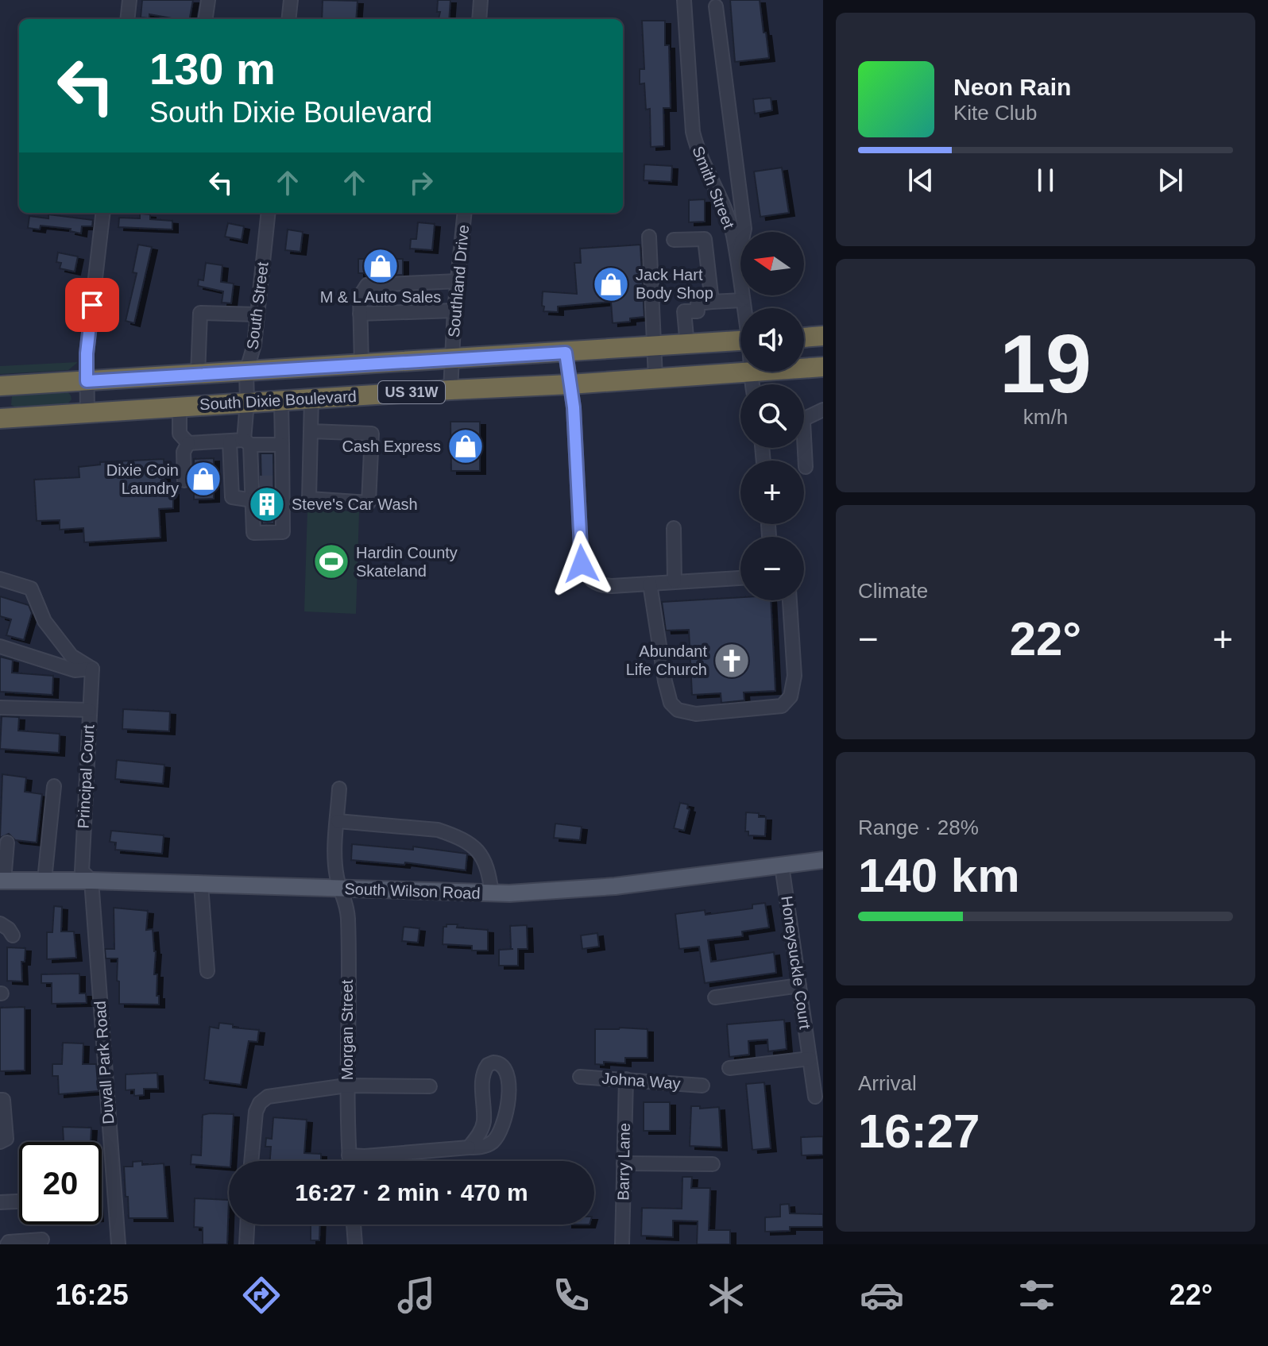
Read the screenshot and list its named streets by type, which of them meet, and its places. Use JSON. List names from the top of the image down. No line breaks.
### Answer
{"streets":{"highway":["US 31W","South Dixie Boulevard"],"main road":["South Wilson Road"],"street":["Smith Street","Southland Drive","South Street","Principal Court","Honeysuckle Court","Morgan Street","Duvall Park Road","Johna Way","Barry Lane"]},"crossings":[["Smith Street","South Dixie Boulevard"],["Southland Drive","South Dixie Boulevard"],["South Street","South Dixie Boulevard"],["Principal Court","South Wilson Road"],["Principal Court","Duvall Park Road"],["South Wilson Road","Honeysuckle Court"],["South Wilson Road","Morgan Street"],["South Wilson Road","Duvall Park Road"],["Johna Way","Barry Lane"]],"places":{"shop":["M & L Auto Sales","Jack Hart Body Shop","Cash Express","Dixie Coin Laundry"],"building":["Steve's Car Wash"],"sports":["Hardin County Skateland"],"church":["Abundant Life Church"]},"north":"left","page":{"turn":["130 m","South Dixie Boulevard"],"song":["Neon Rain","Kite Club"],"map_buttons":["+","−"],"tile":[["19","km/h"],"Climate",["Range · 28%","140 km"],["Arrival","16:27"]],"heat":["−","22°","+"],"limit":"20","trip":"16:27 · 2 min · 470 m","tabs":["16:25","22°"]}}
